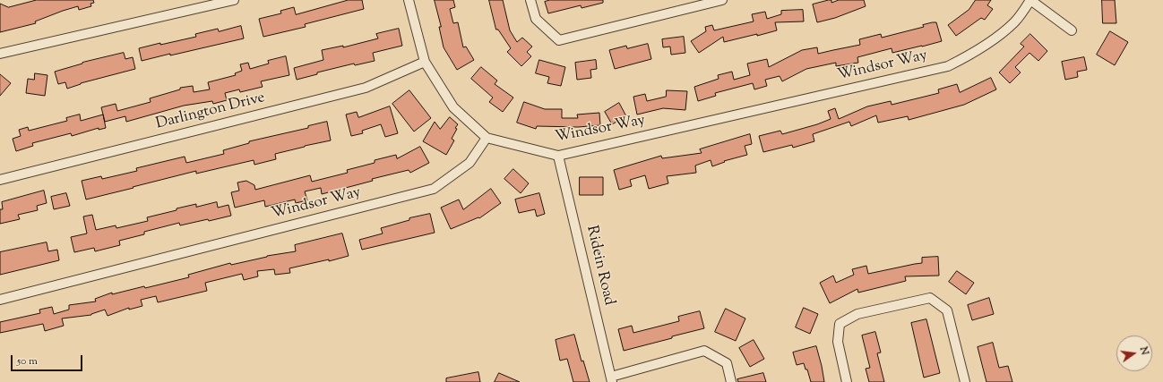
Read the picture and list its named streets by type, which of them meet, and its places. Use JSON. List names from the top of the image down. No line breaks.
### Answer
{"streets":{"street":["Windsor Way","Darlington Drive","Ridein Road"]},"crossings":[["Windsor Way","Ridein Road"]],"scale_bar":"50 m","north":"right"}
